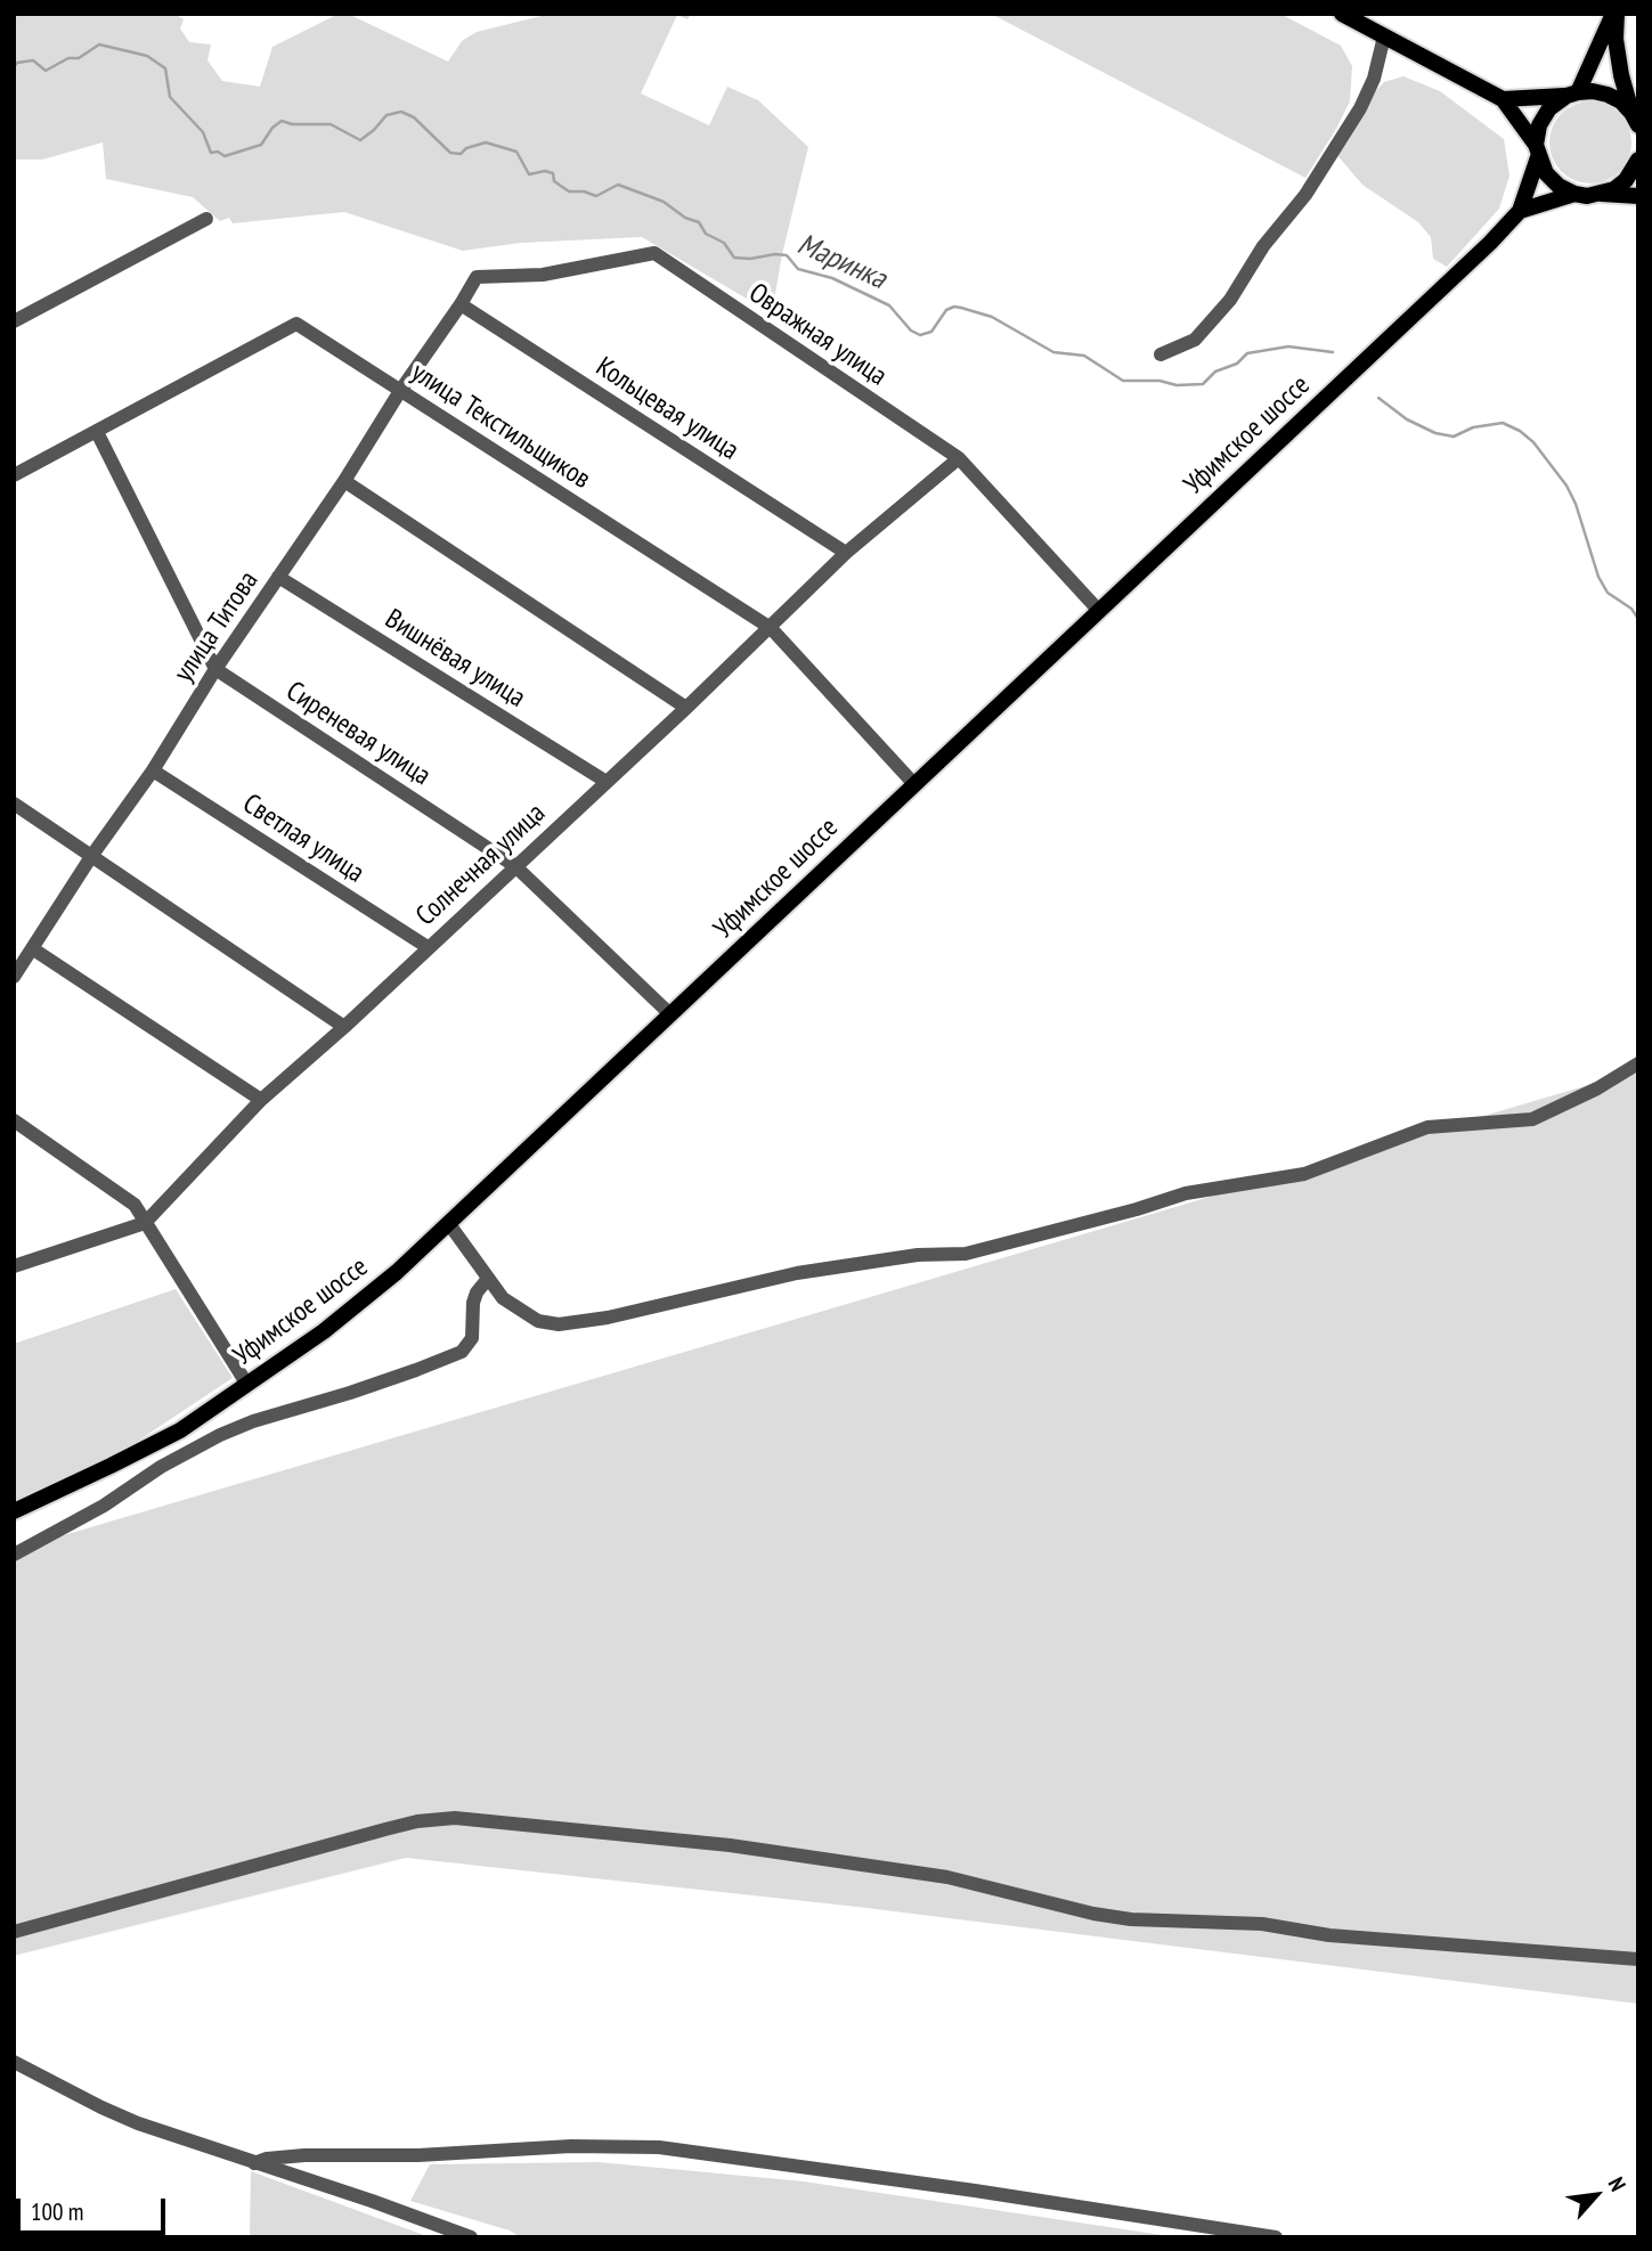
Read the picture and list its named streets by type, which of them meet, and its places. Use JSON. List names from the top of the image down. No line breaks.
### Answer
{"streets":{"main road":["Уфимское шоссе"],"street":["Овражная улица","Кольцевая улица","улица Текстильщиков","улица Титова","Вишнёвая улица","Сиреневая улица","Светлая улица","Солнечная улица"]},"crossings":[["Овражная улица","Кольцевая улица"],["Овражная улица","Уфимское шоссе"],["Овражная улица","улица Титова"],["Овражная улица","Солнечная улица"],["Кольцевая улица","улица Титова"],["Кольцевая улица","Солнечная улица"],["улица Текстильщиков","Уфимское шоссе"],["улица Текстильщиков","улица Титова"],["улица Текстильщиков","Солнечная улица"],["Уфимское шоссе","Сиреневая улица"],["улица Титова","Вишнёвая улица"],["улица Титова","Сиреневая улица"],["улица Титова","Светлая улица"],["Вишнёвая улица","Солнечная улица"],["Сиреневая улица","Солнечная улица"],["Светлая улица","Солнечная улица"]],"water":["Маринка"],"scale_bar":"100 m","north":"top right"}
